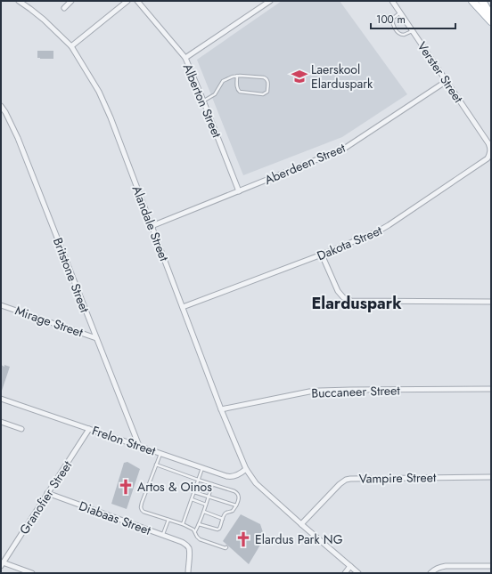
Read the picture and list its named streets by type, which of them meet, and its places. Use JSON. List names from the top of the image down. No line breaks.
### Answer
{"streets":{"street":["Verster Street","Alberton Street","Aberdeen Street","Alandale Street","Dakota Street","Britstone Street","Mirage Street","Buccaneer Street","Frelon Street","Vampire Street","Granofier Street","Diabaas Street"]},"crossings":[["Verster Street","Aberdeen Street"],["Verster Street","Dakota Street"],["Alberton Street","Aberdeen Street"],["Aberdeen Street","Alandale Street"],["Alandale Street","Dakota Street"],["Alandale Street","Buccaneer Street"],["Alandale Street","Frelon Street"],["Alandale Street","Vampire Street"],["Britstone Street","Mirage Street"],["Britstone Street","Frelon Street"],["Frelon Street","Granofier Street"],["Granofier Street","Diabaas Street"]],"districts":["Elarduspark"],"places":{"school or university":["Laerskool Elarduspark"],"church":["Artos & Oinos","Elardus Park NG"]},"scale_bar":"100 m"}
